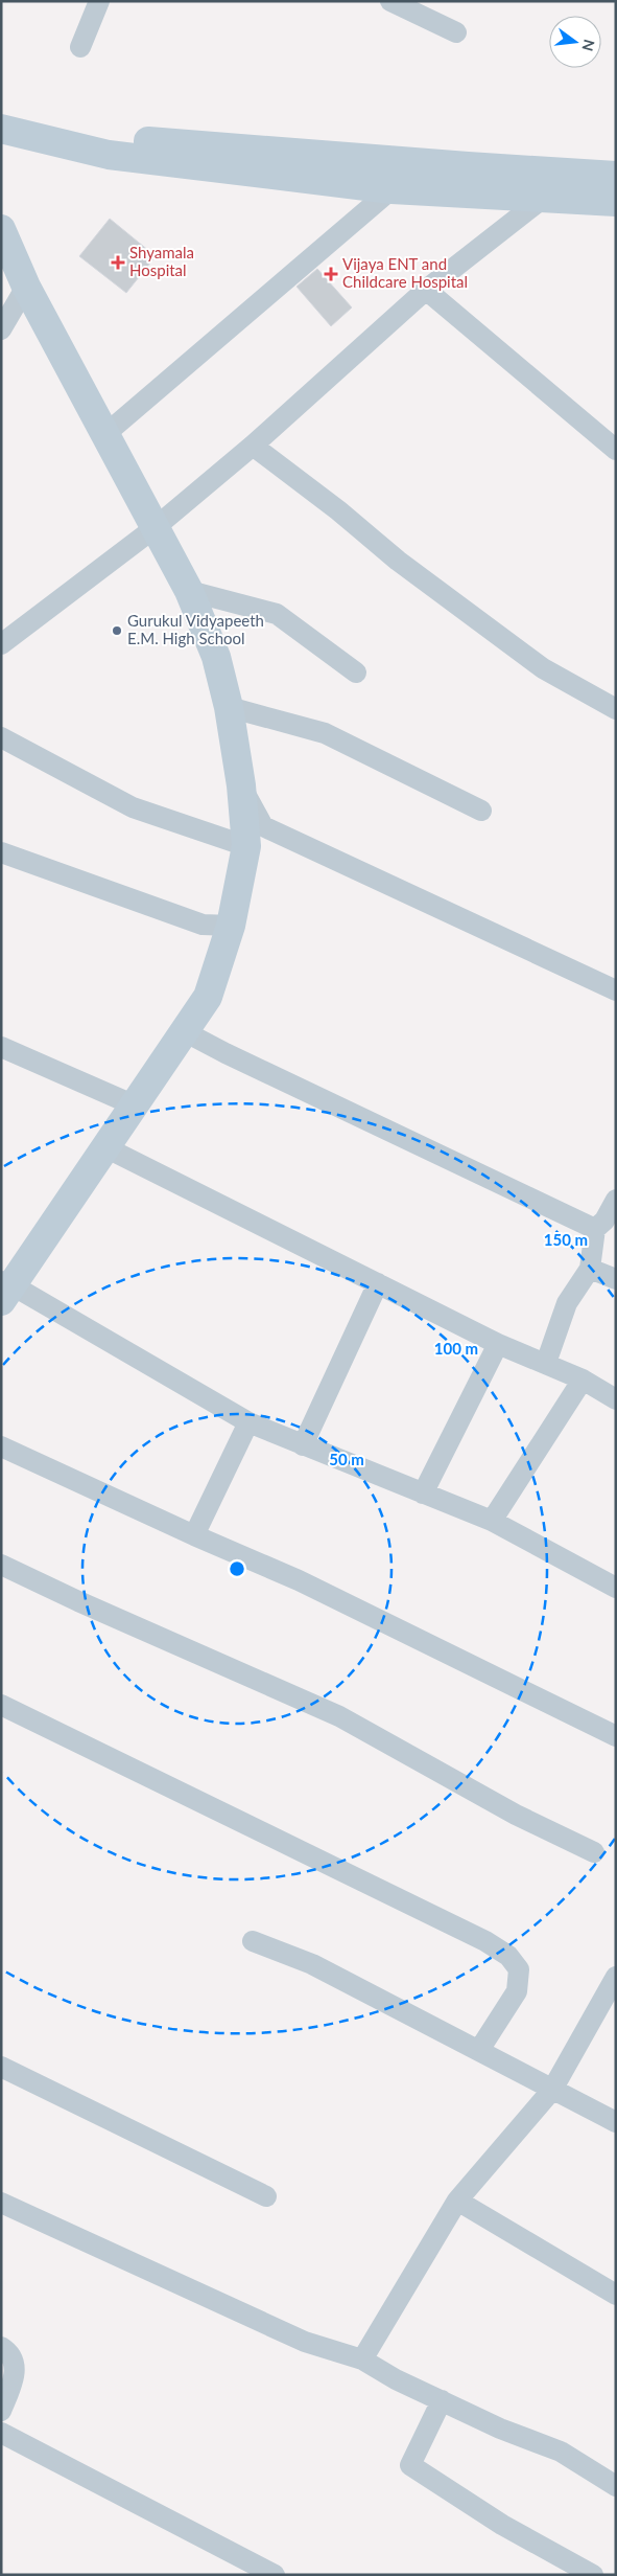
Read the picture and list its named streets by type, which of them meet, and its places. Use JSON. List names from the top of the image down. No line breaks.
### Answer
{"places":{"health":["Shyamala Hospital","Vijaya ENT and Childcare Hospital"],"other":["Gurukul Vidyapeeth E.M. High School"]},"north":"right","rings":["150 m","100 m","50 m"]}
